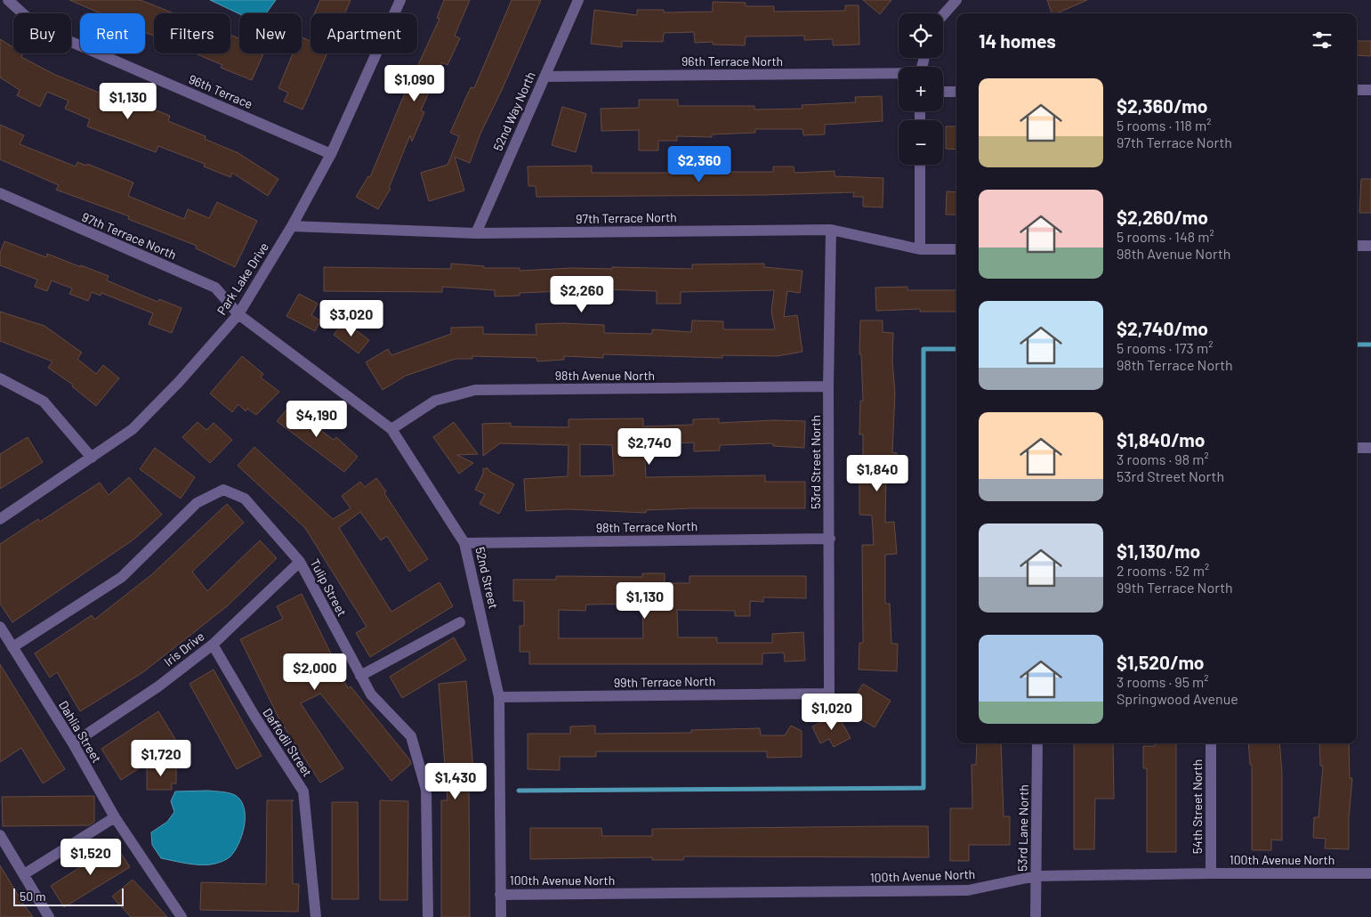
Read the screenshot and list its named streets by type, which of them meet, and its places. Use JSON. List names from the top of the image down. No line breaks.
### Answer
{"streets":{"street":["96th Terrace North","96th Terrace","52nd Way North","97th Terrace North","Park Lake Drive","98th Avenue North","53rd Street North","98th Terrace North","52nd Street","Tulip Street","Iris Drive","99th Terrace North","Dahlia Street","Daffodil Street","54th Street North","53rd Lane North","100th Avenue North"]},"crossings":[["96th Terrace North","52nd Way North"],["96th Terrace","Park Lake Drive"],["52nd Way North","97th Terrace North"],["97th Terrace North","Park Lake Drive"],["97th Terrace North","53rd Street North"],["97th Terrace North","52nd Street"],["Park Lake Drive","52nd Street"],["98th Avenue North","53rd Street North"],["98th Avenue North","52nd Street"],["53rd Street North","98th Terrace North"],["53rd Street North","99th Terrace North"],["98th Terrace North","52nd Street"],["52nd Street","99th Terrace North"],["52nd Street","100th Avenue North"],["Tulip Street","Iris Drive"],["Tulip Street","Dahlia Street"],["Iris Drive","Dahlia Street"],["Iris Drive","Daffodil Street"],["54th Street North","100th Avenue North"],["53rd Lane North","100th Avenue North"]],"scale_bar":"50 m","page":{"map_buttons":["+","−"],"chip":["Buy","Rent","Filters","New","Apartment"],"heading":"14 homes","price":["$1,090","$1,130","$2,360","$2,260","$3,020","$4,190","$2,740","$1,840","$1,130","$2,000","$1,020","$1,720","$1,430","$1,520"],"list":[{"name":"$2,360/mo","note":"5 rooms · 118 m² · 97th Terrace North"},{"name":"$2,260/mo","note":"5 rooms · 148 m² · 98th Avenue North"},{"name":"$2,740/mo","note":"5 rooms · 173 m² · 98th Terrace North"},{"name":"$1,840/mo","note":"3 rooms · 98 m² · 53rd Street North"},{"name":"$1,130/mo","note":"2 rooms · 52 m² · 99th Terrace North"},{"name":"$1,520/mo","note":"3 rooms · 95 m² · Springwood Avenue"}],"scale":"50 m"}}
